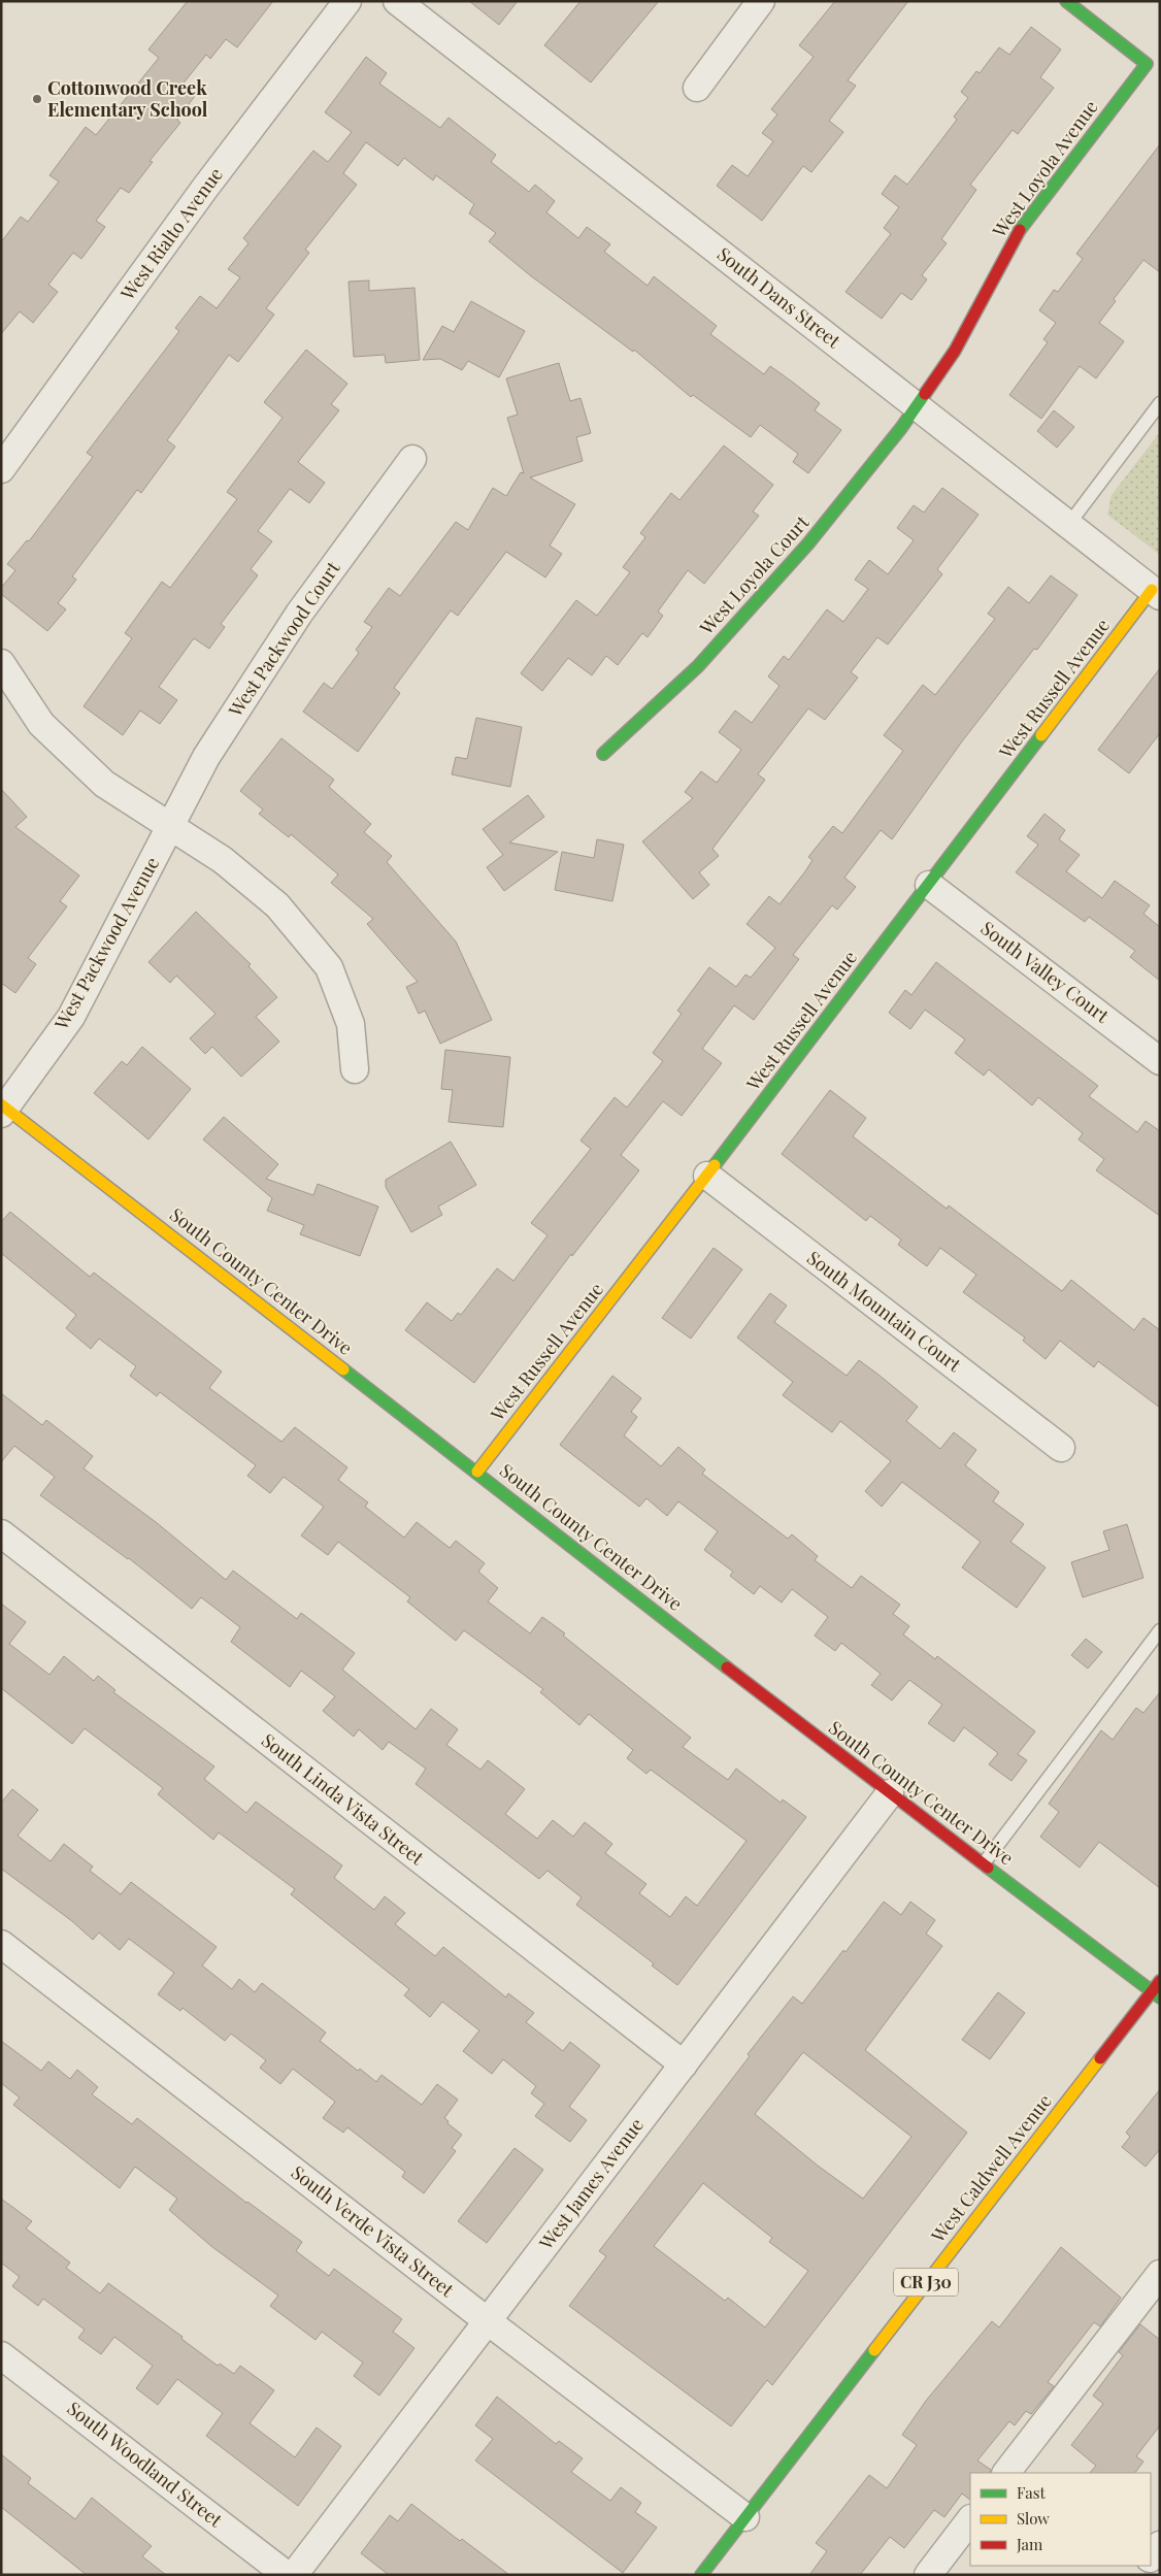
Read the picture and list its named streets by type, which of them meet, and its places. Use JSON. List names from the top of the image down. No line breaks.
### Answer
{"streets":{"street":["West Loyola Avenue","West Rialto Avenue","South Dans Street","West Loyola Court","West Packwood Court","West Russell Avenue","West Packwood Avenue","South Valley Court","South County Center Drive","South Mountain Court","South Linda Vista Street","West Caldwell Avenue","West James Avenue","South Verde Vista Street","CR J30","South Woodland Street"]},"crossings":[["West Loyola Avenue","South Dans Street"],["West Loyola Avenue","West Loyola Court"],["South Dans Street","West Loyola Court"],["South Dans Street","West Russell Avenue"],["West Packwood Court","West Packwood Avenue"],["West Russell Avenue","South Valley Court"],["West Russell Avenue","South County Center Drive"],["West Russell Avenue","South Mountain Court"],["West Packwood Avenue","South County Center Drive"],["South County Center Drive","West Caldwell Avenue"],["South County Center Drive","West James Avenue"],["South Linda Vista Street","West James Avenue"],["West Caldwell Avenue","South Verde Vista Street"],["West James Avenue","South Verde Vista Street"]],"places":["Cottonwood Creek Elementary School"],"legend":["Fast","Slow","Jam"]}
